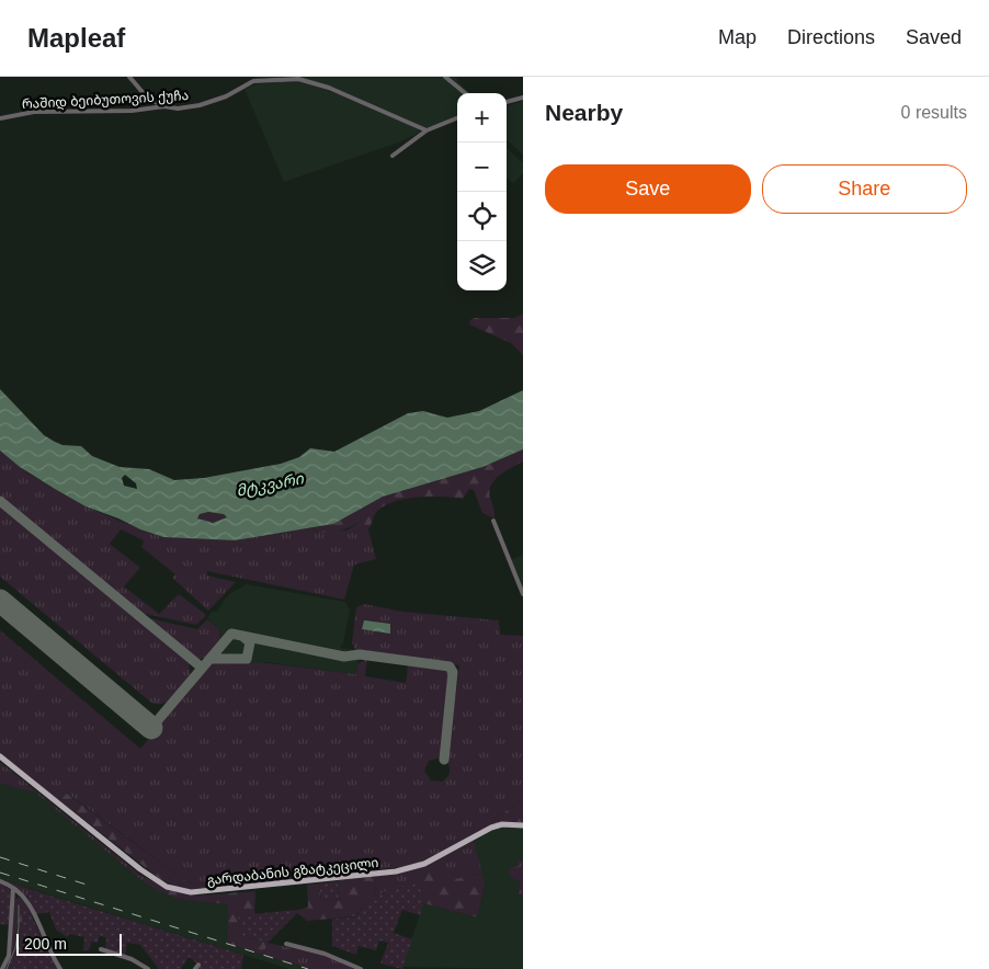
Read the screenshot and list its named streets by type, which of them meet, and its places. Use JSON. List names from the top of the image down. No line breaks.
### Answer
{"streets":{"main road":["გარდაბანის გზატკეცილი"],"street":["რაშიდ ბეიბუთოვის ქუჩა"]},"water":["მტკვარი"],"scale_bar":"200 m","page":{"header":"Mapleaf","nav":["Map","Directions","Saved"],"heading":["Nearby","0 results"],"map_buttons":["+","−"],"buttons":["Save","Share"],"scale":"200 m"}}
